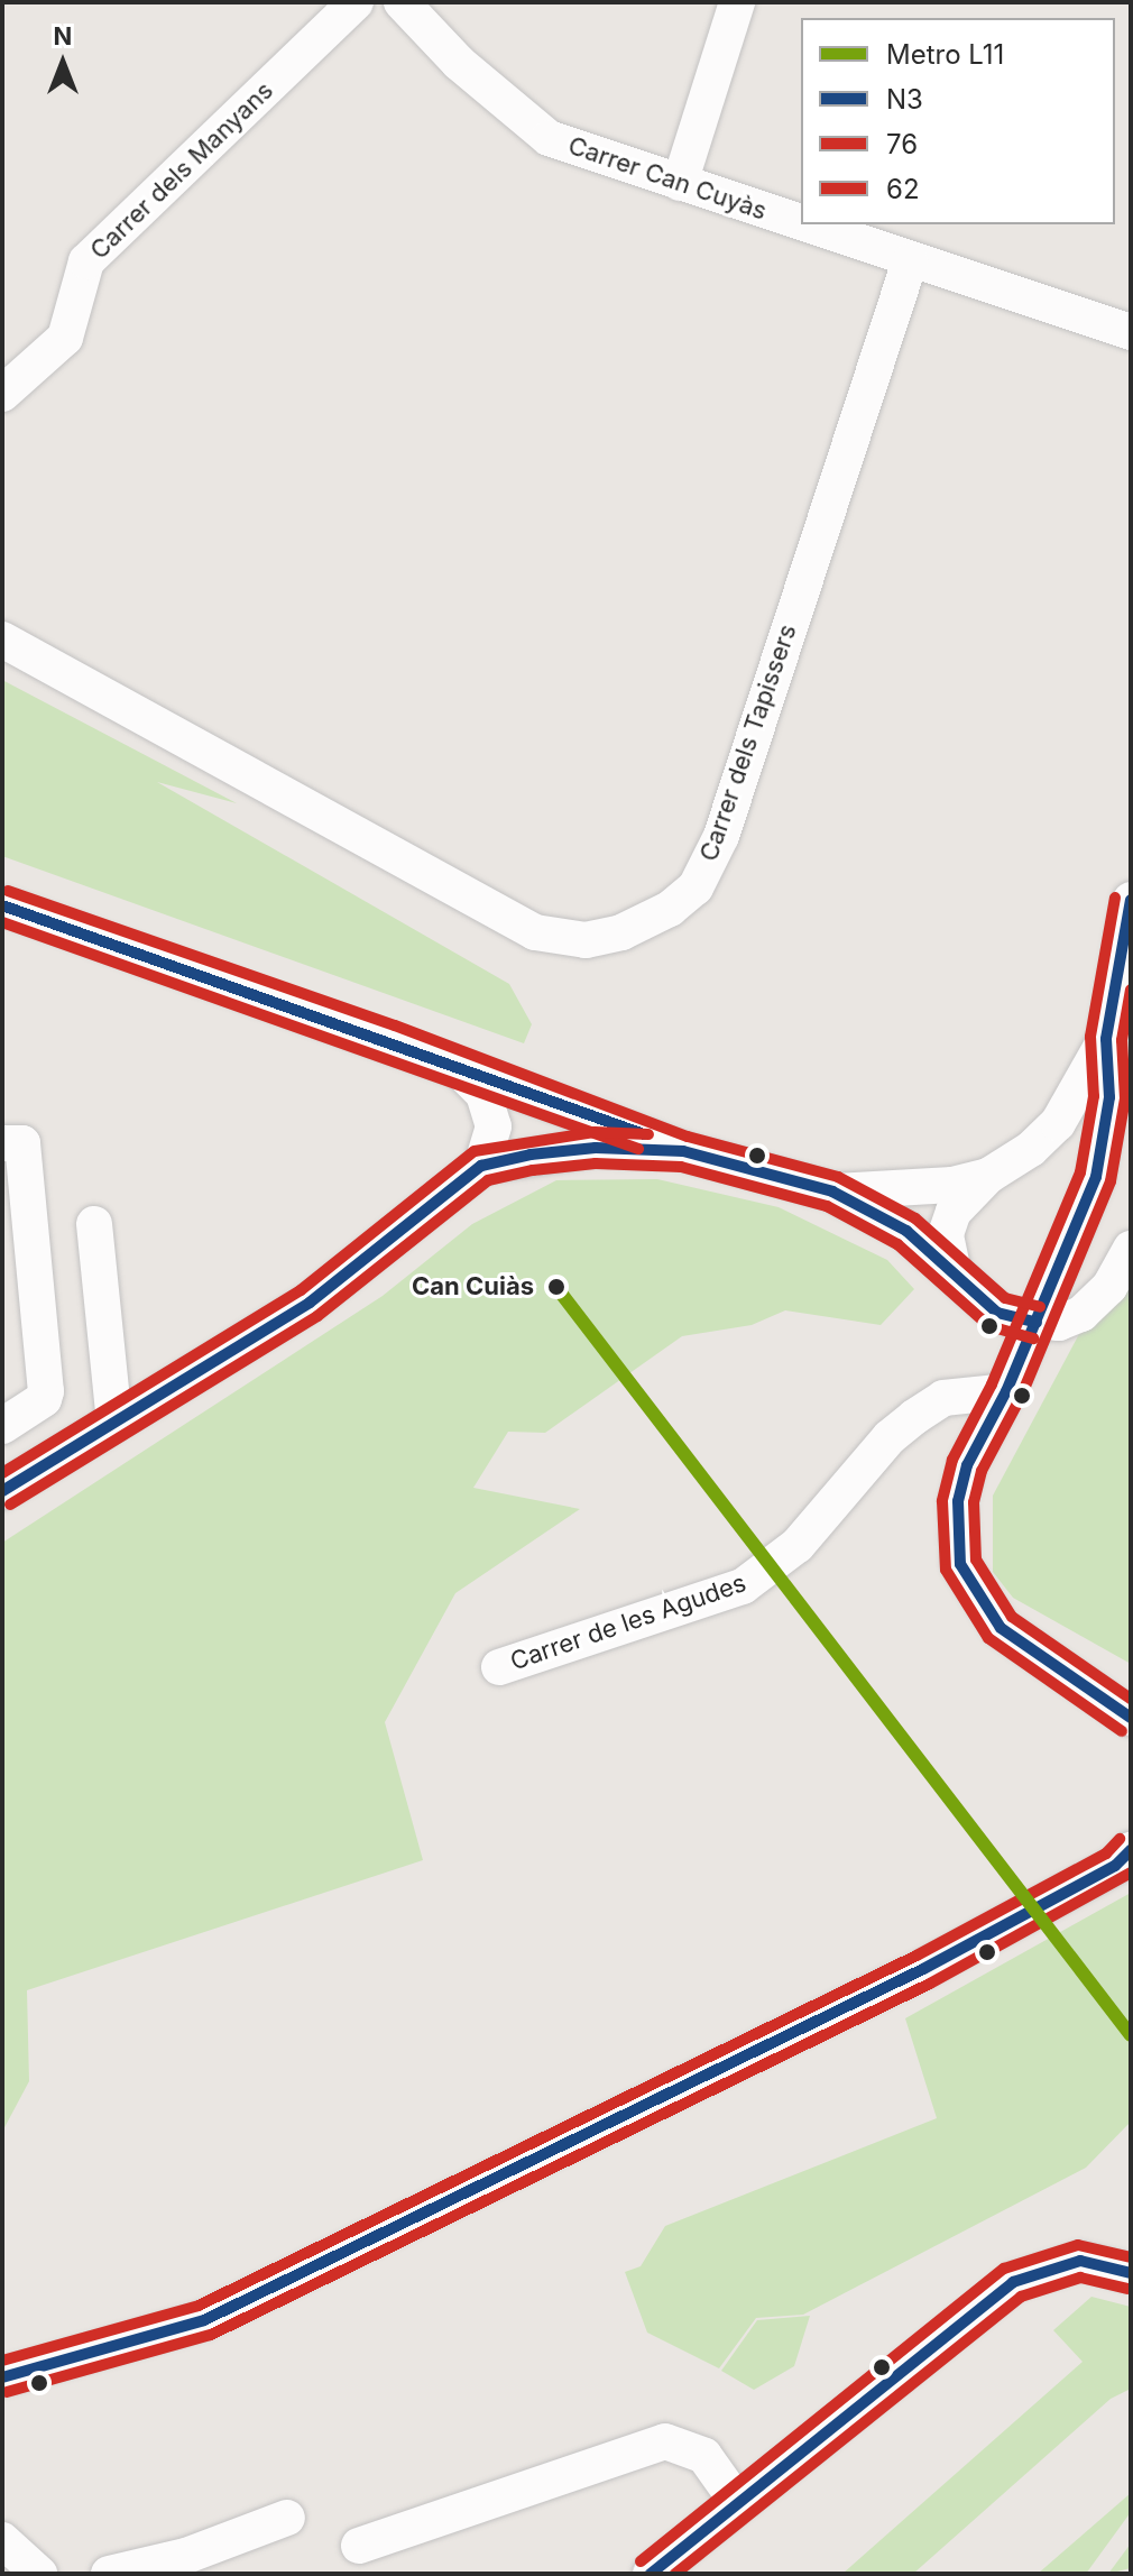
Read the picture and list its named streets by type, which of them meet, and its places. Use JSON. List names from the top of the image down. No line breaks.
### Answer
{"streets":{"street":["Carrer dels Manyans","Carrer Can Cuyàs","Carrer dels Tapissers","Carrer de les Agudes"]},"crossings":[["Carrer Can Cuyàs","Carrer dels Tapissers"]],"places":["Can Cuiàs"],"lines":["transit line 62","transit line 76","transit line N3","metro line L11"],"legend":["Metro L11","N3","76","62"],"north":"top"}
